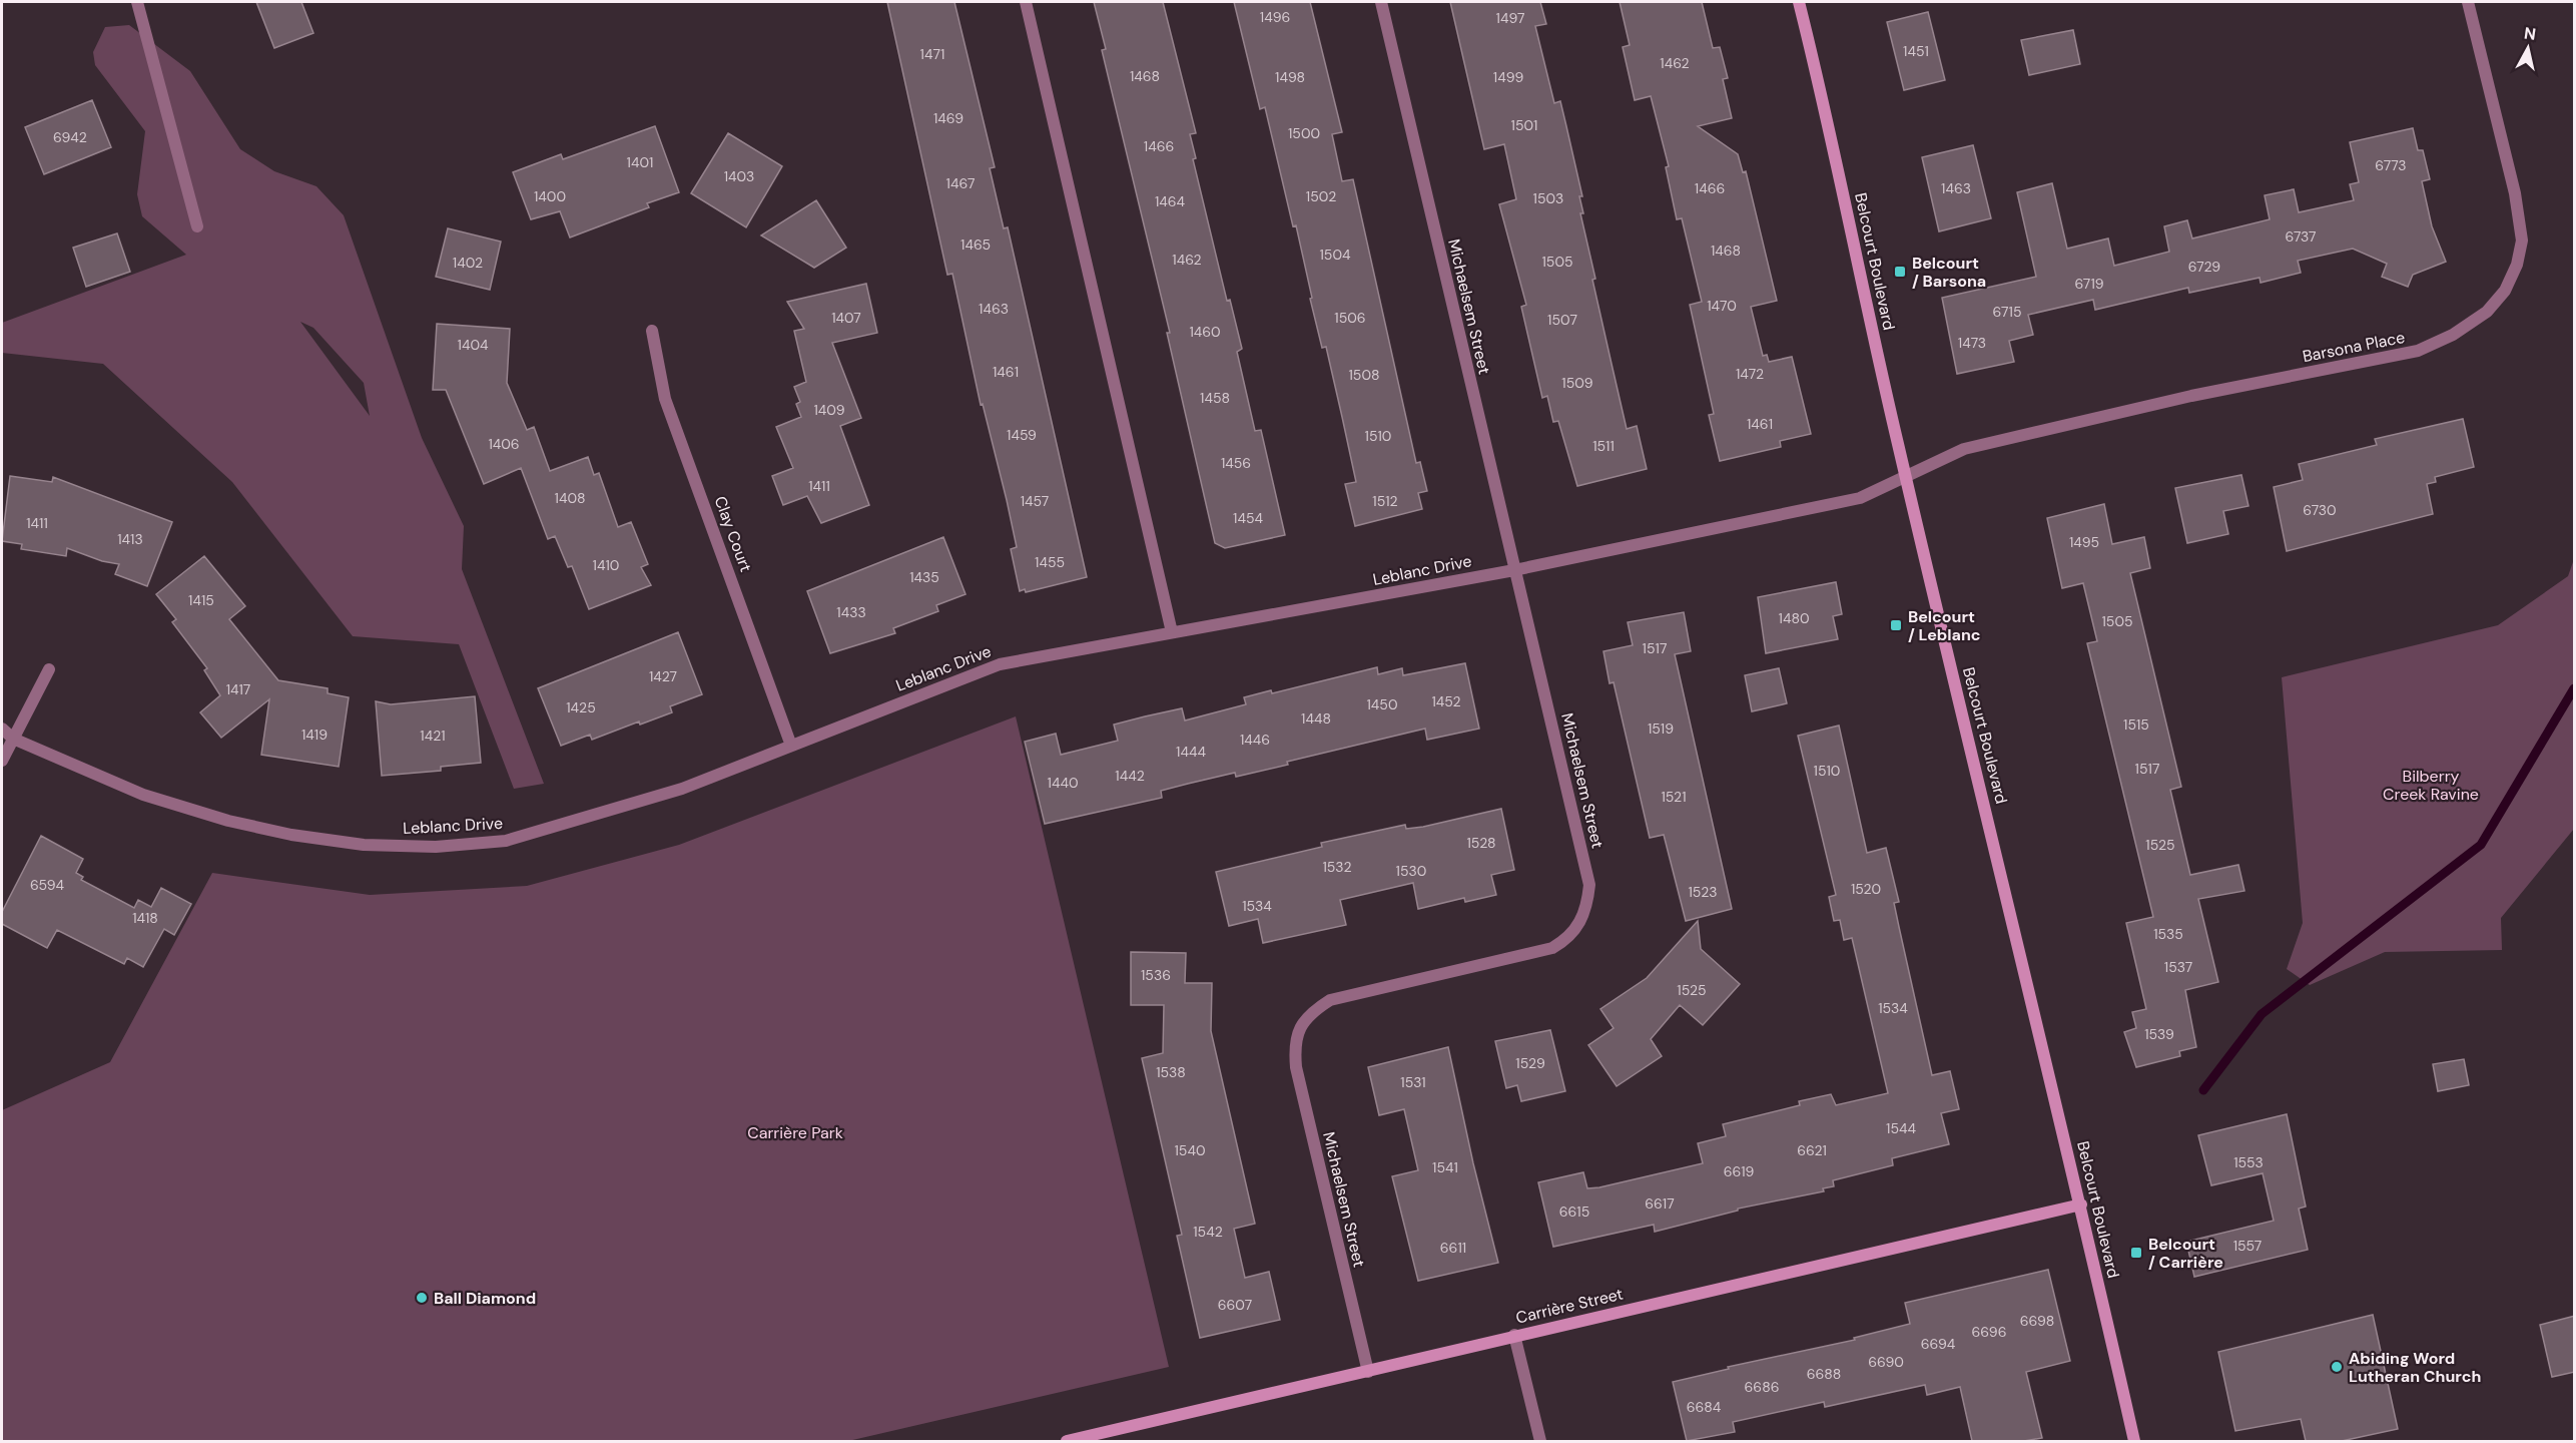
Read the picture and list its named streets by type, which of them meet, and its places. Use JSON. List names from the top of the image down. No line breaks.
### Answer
{"streets":{"street":["Belcourt Boulevard","Michaelsem Street","Barsona Place","Clay Court","Leblanc Drive","Carrière Street"]},"crossings":[["Belcourt Boulevard","Barsona Place"],["Belcourt Boulevard","Leblanc Drive"],["Belcourt Boulevard","Carrière Street"],["Michaelsem Street","Leblanc Drive"],["Michaelsem Street","Carrière Street"],["Barsona Place","Leblanc Drive"],["Clay Court","Leblanc Drive"]],"parks":["Bilberry Creek Ravine","Carrière Park"],"places":{"transit":["Belcourt / Barsona","Belcourt / Leblanc","Belcourt / Carrière"],"other":["Ball Diamond","Abiding Word Lutheran Church"]},"house_numbers":["1496","1497","1451","1471","1462","1468","1498","1499","1469","1501","1500","6942","1466","1401","6773","1403","1467","1466","1463","1400","1502","1503","1464","6737","1465","1468","1504","1462","1505","1402","6729","6719","1470","1463","6715","1407","1506","1507","1460","1473","1404","1461","1472","1508","1509","1458","1409","1461","1459","1510","1406","1511","1456","1411","1408","1457","1512","6730","1454","1411","1413","1495","1455","1410","1435","1415","1433","1480","1505","1517","1427","1417","1452","1450","1425","1448","1515","1519","1419","1421","1446","1444","1517","1510","1442","1440","1521","1528","1525","1532","1530","6594","1520","1523","1534","1418","1535","1537","1536","1525","1534","1539","1529","1538","1531","1544","1540","6621","1553","1541","6619","6617","6615","1542","1557","6611","6607","6698","6696","6694","6690","6688","6686","6684"],"north":"top"}
